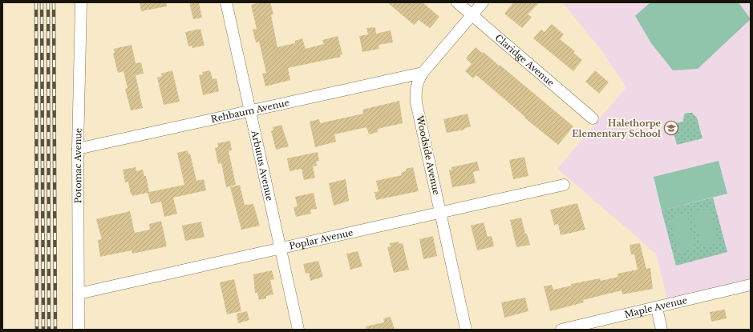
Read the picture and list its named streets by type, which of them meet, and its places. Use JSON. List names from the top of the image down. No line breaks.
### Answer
{"streets":{"street":["Claridge Avenue","Rehbaum Avenue","Woodside Avenue","Potomac Avenue","Arbutus Avenue","Poplar Avenue","Maple Avenue"]},"crossings":[["Claridge Avenue","Woodside Avenue"],["Rehbaum Avenue","Woodside Avenue"],["Rehbaum Avenue","Potomac Avenue"],["Rehbaum Avenue","Arbutus Avenue"],["Woodside Avenue","Poplar Avenue"],["Potomac Avenue","Poplar Avenue"],["Arbutus Avenue","Poplar Avenue"]],"places":{"school or university":["Halethorpe Elementary School"]}}
